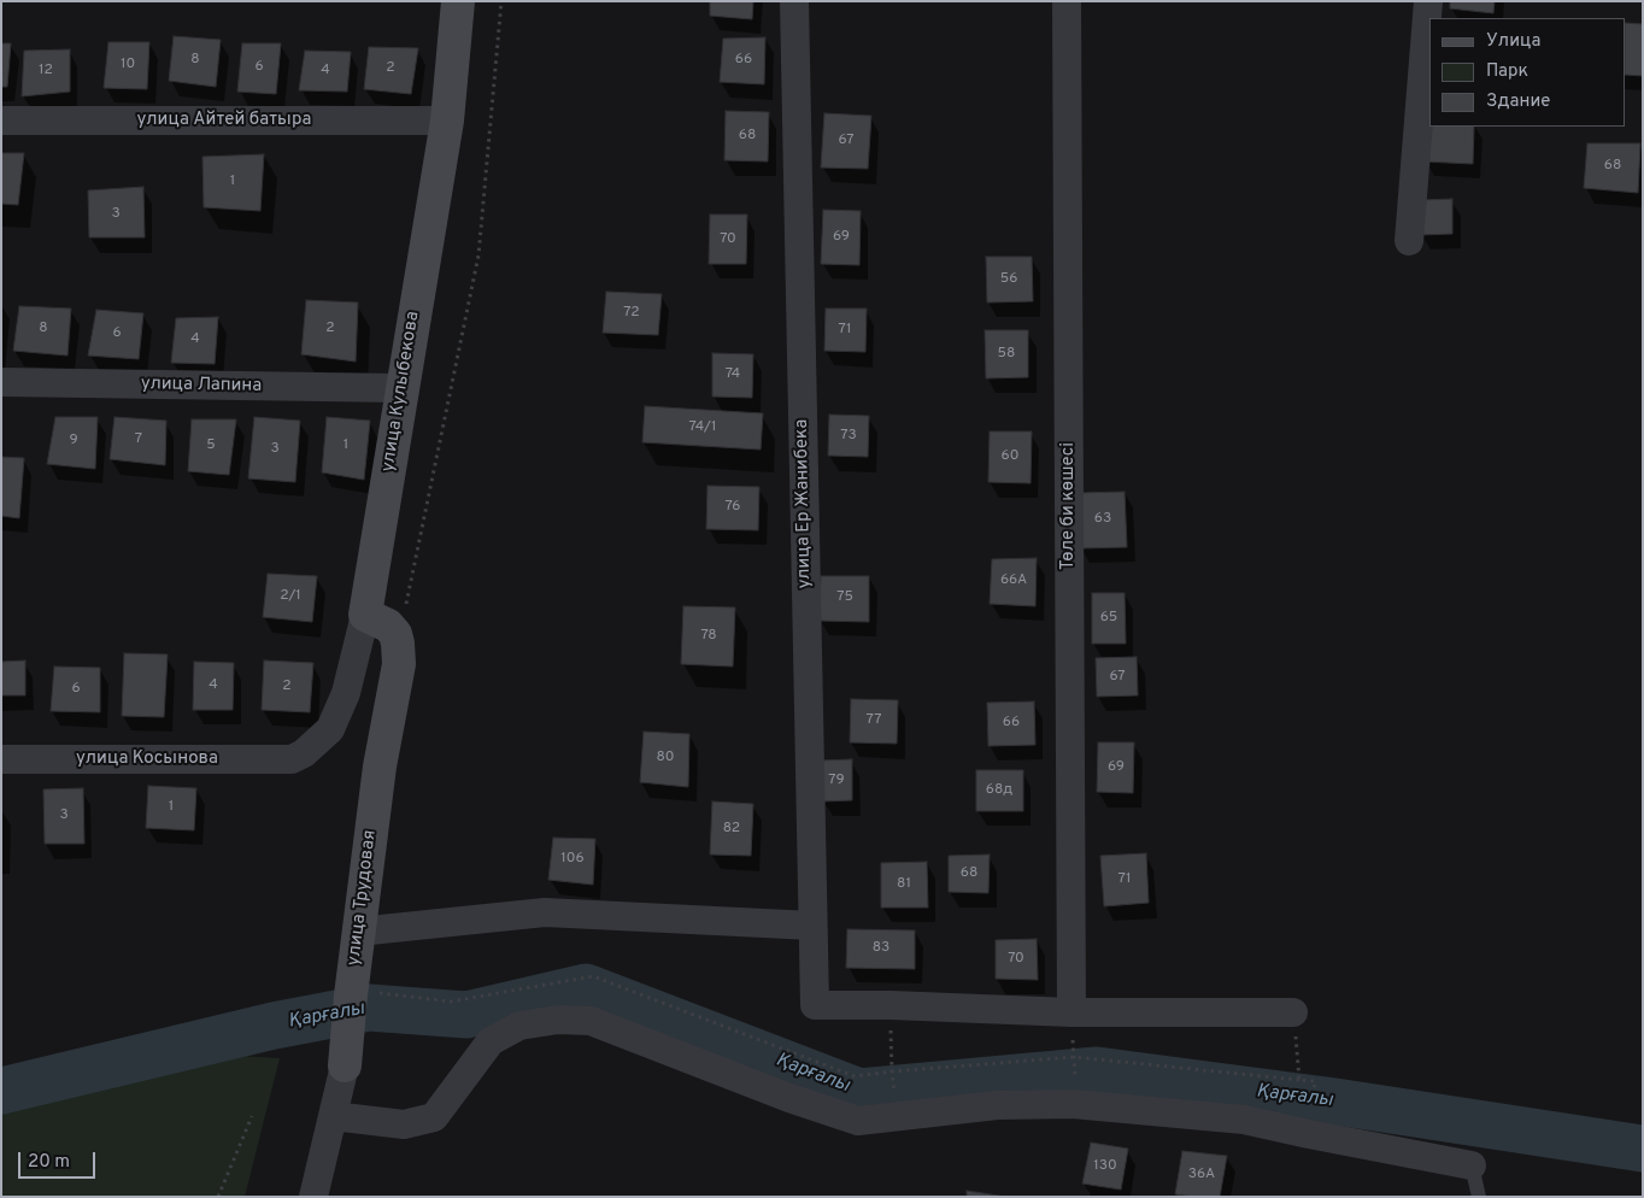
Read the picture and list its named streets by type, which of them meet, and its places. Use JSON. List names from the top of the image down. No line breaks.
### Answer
{"streets":{"street":["улица Айтей батыра","улица Лапина","улица Кулыбекова","улица Ер Жанибека","Төле би көшесі","улица Косынова","улица Трудовая"]},"crossings":[["улица Айтей батыра","улица Кулыбекова"],["улица Лапина","улица Кулыбекова"],["улица Кулыбекова","улица Косынова"]],"water":["Қарғалы"],"house_numbers":["8","66","10","6","2","12","4","68","67","68","1","3","69","70","56","72","8","2","71","6","4","58","74","74/1","73","7","9","5","1","3","60","76","63","66А","2/1","75","65","78","67","4","2","6","77","66","80","69","79","68д","1","3","82","106","68","71","81","83","70","130","36А"],"legend":["Улица","Парк","Здание"],"scale_bar":"20 m"}
